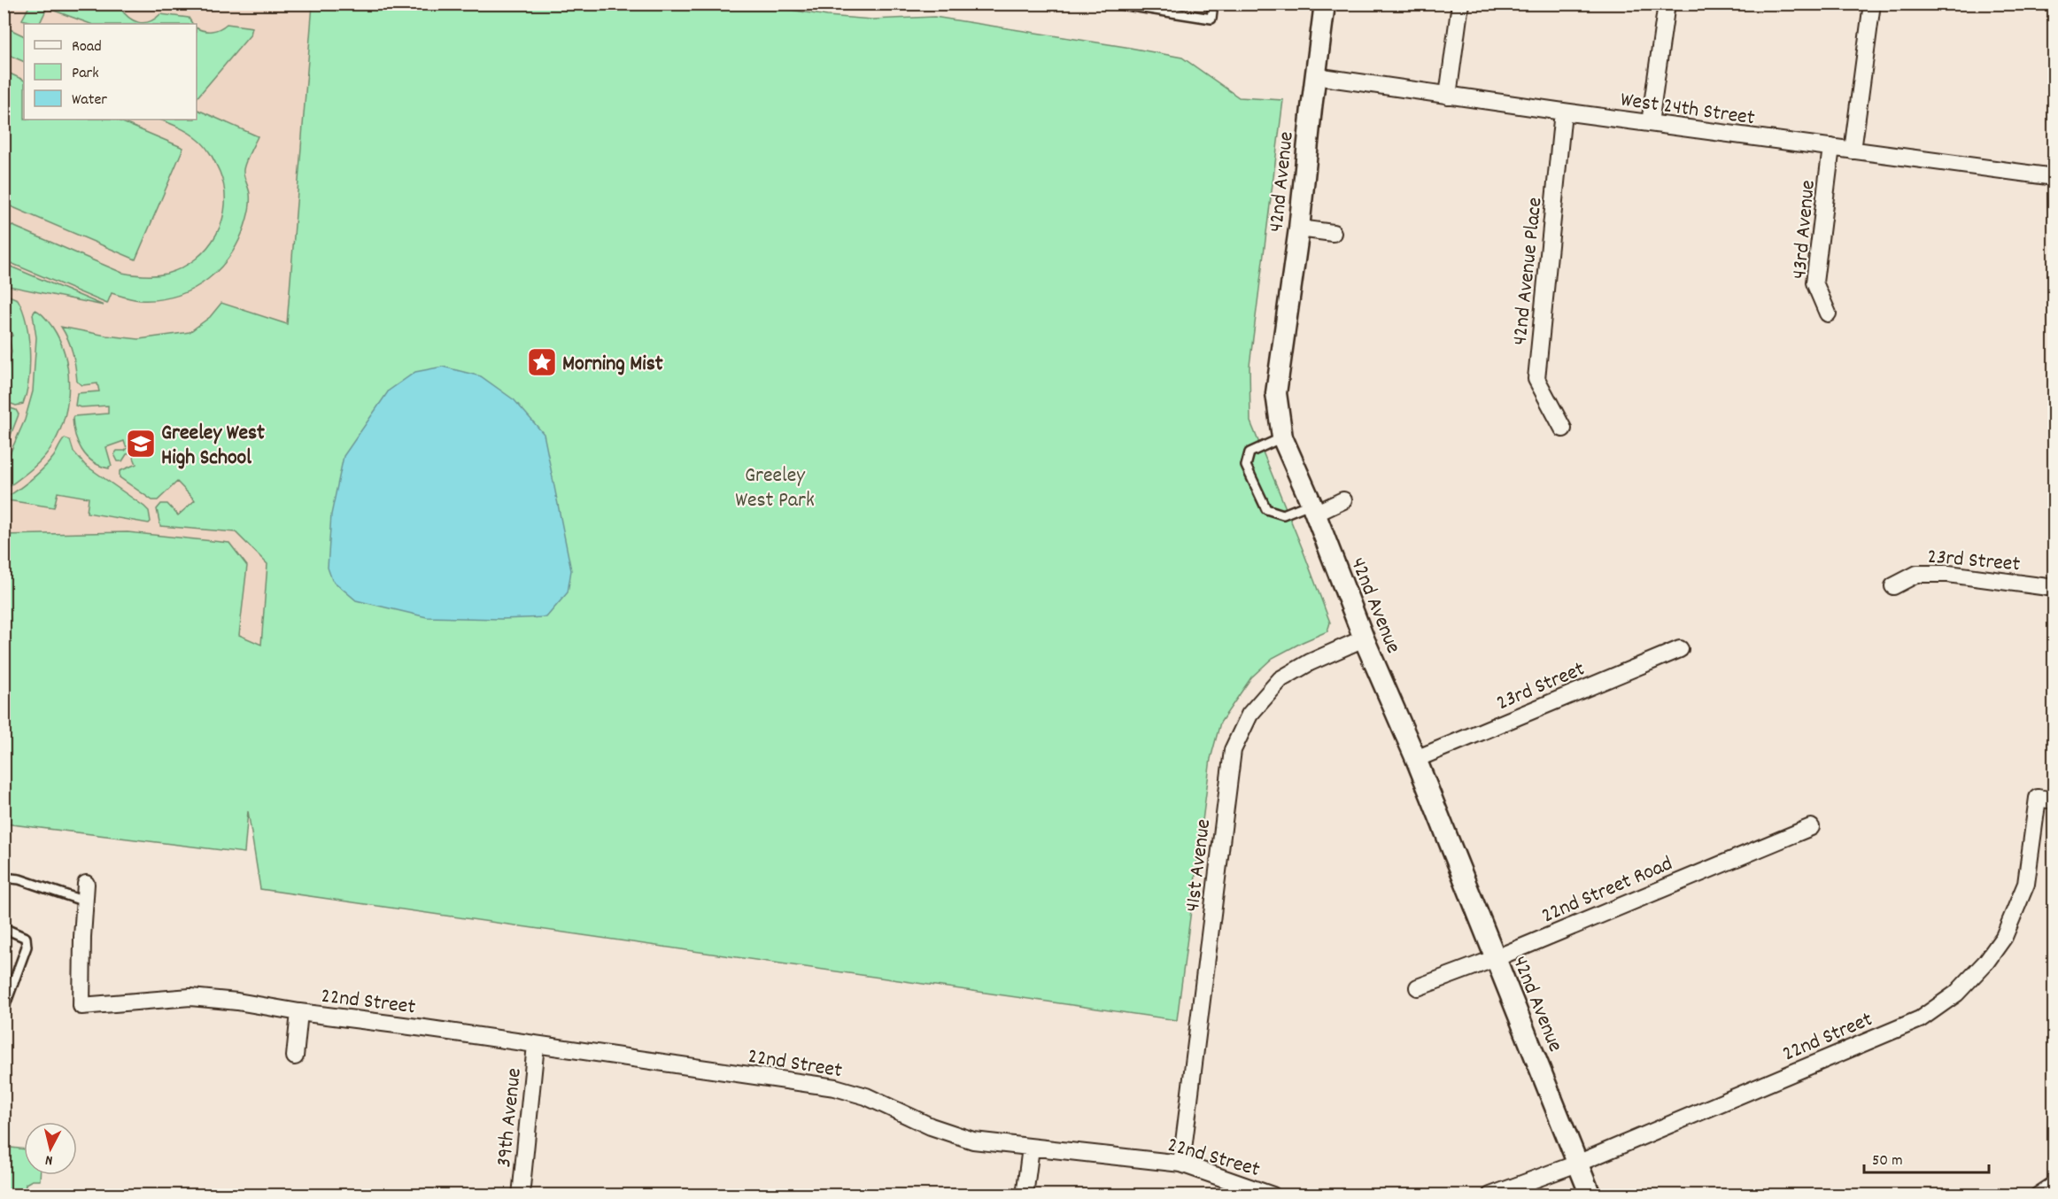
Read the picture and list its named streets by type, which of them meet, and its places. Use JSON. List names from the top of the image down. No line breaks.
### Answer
{"streets":{"street":["West 24th Street","42nd Avenue","43rd Avenue","42nd Avenue Place","23rd Street","41st Avenue","22nd Street Road","22nd Street","39th Avenue"]},"crossings":[["West 24th Street","42nd Avenue"],["West 24th Street","43rd Avenue"],["West 24th Street","42nd Avenue Place"],["42nd Avenue","23rd Street"],["42nd Avenue","41st Avenue"],["42nd Avenue","22nd Street Road"],["42nd Avenue","22nd Street"],["41st Avenue","22nd Street"],["22nd Street","39th Avenue"]],"parks":["Greeley West Park"],"places":{"place":["Morning Mist"],"school or university":["Greeley West High School"]},"legend":["Road","Park","Water"],"scale_bar":"50 m","north":"bottom"}
